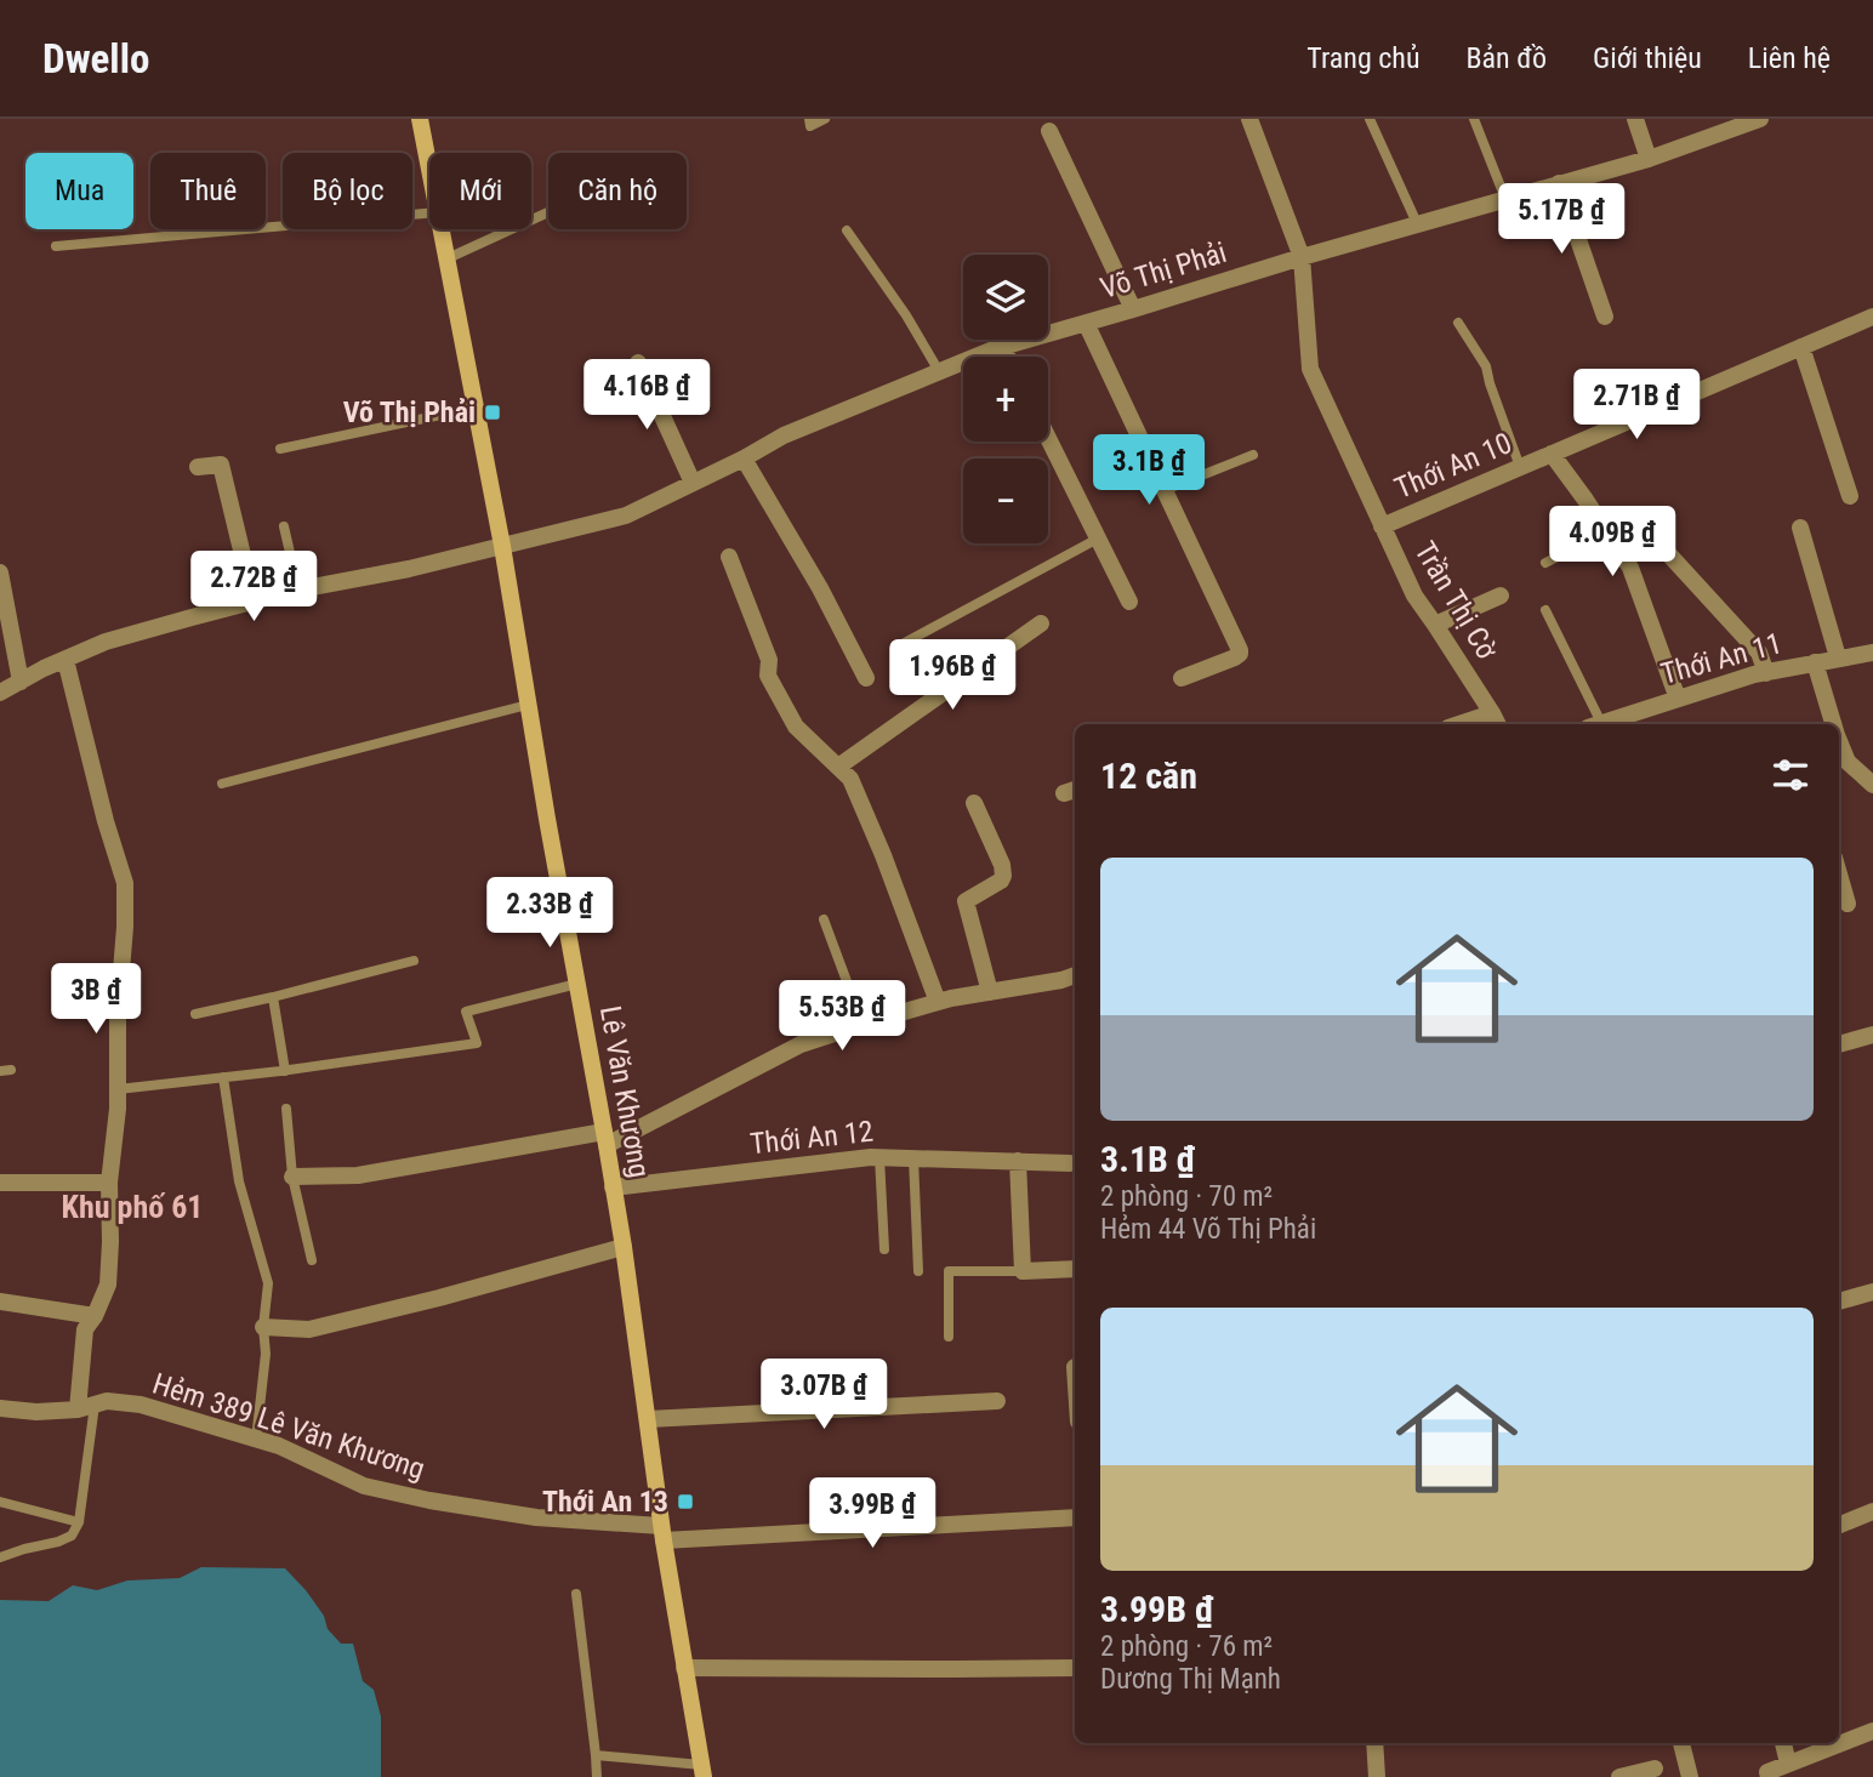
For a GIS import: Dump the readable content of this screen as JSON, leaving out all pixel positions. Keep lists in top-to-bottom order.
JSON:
{
  "streets": {
    "main road": ["Lê Văn Khương"],
    "street": [
      "Võ Thị Phải",
      "Thới An 10",
      "Trần Thị Cờ",
      "Thới An 11",
      "Thới An 12",
      "Hẻm 389 Lê Văn Khương"
    ]
  },
  "crossings": [
    ["Võ Thị Phải", "Trần Thị Cờ"],
    ["Võ Thị Phải", "Lê Văn Khương"],
    ["Thới An 10", "Trần Thị Cờ"],
    ["Lê Văn Khương", "Thới An 12"],
    ["Lê Văn Khương", "Hẻm 389 Lê Văn Khương"]
  ],
  "districts": ["Khu phố 61"],
  "places": {
    "transit": ["Võ Thị Phải", "Thới An 13"]
  },
  "page": {
    "header": "Dwello",
    "nav": [
      "Trang chủ",
      "Bản đồ",
      "Giới thiệu",
      "Liên hệ"
    ],
    "chip": [
      "Mua",
      "Thuê",
      "Bộ lọc",
      "Mới",
      "Căn hộ"
    ],
    "price": [
      "5.17B ₫",
      "4.16B ₫",
      "2.71B ₫",
      "3.1B ₫",
      "4.09B ₫",
      "2.72B ₫",
      "1.96B ₫",
      "2.33B ₫",
      "3B ₫",
      "5.53B ₫",
      "3.07B ₫",
      "3.99B ₫"
    ],
    "map_buttons": ["+", "−"],
    "heading": "12 căn",
    "list": [
      {
        "name": "3.1B ₫",
        "note": "2 phòng · 70 m² · Hẻm 44 Võ Thị Phải"
      },
      {
        "name": "3.99B ₫",
        "note": "2 phòng · 76 m² · Dương Thị Mạnh"
      }
    ]
  }
}
